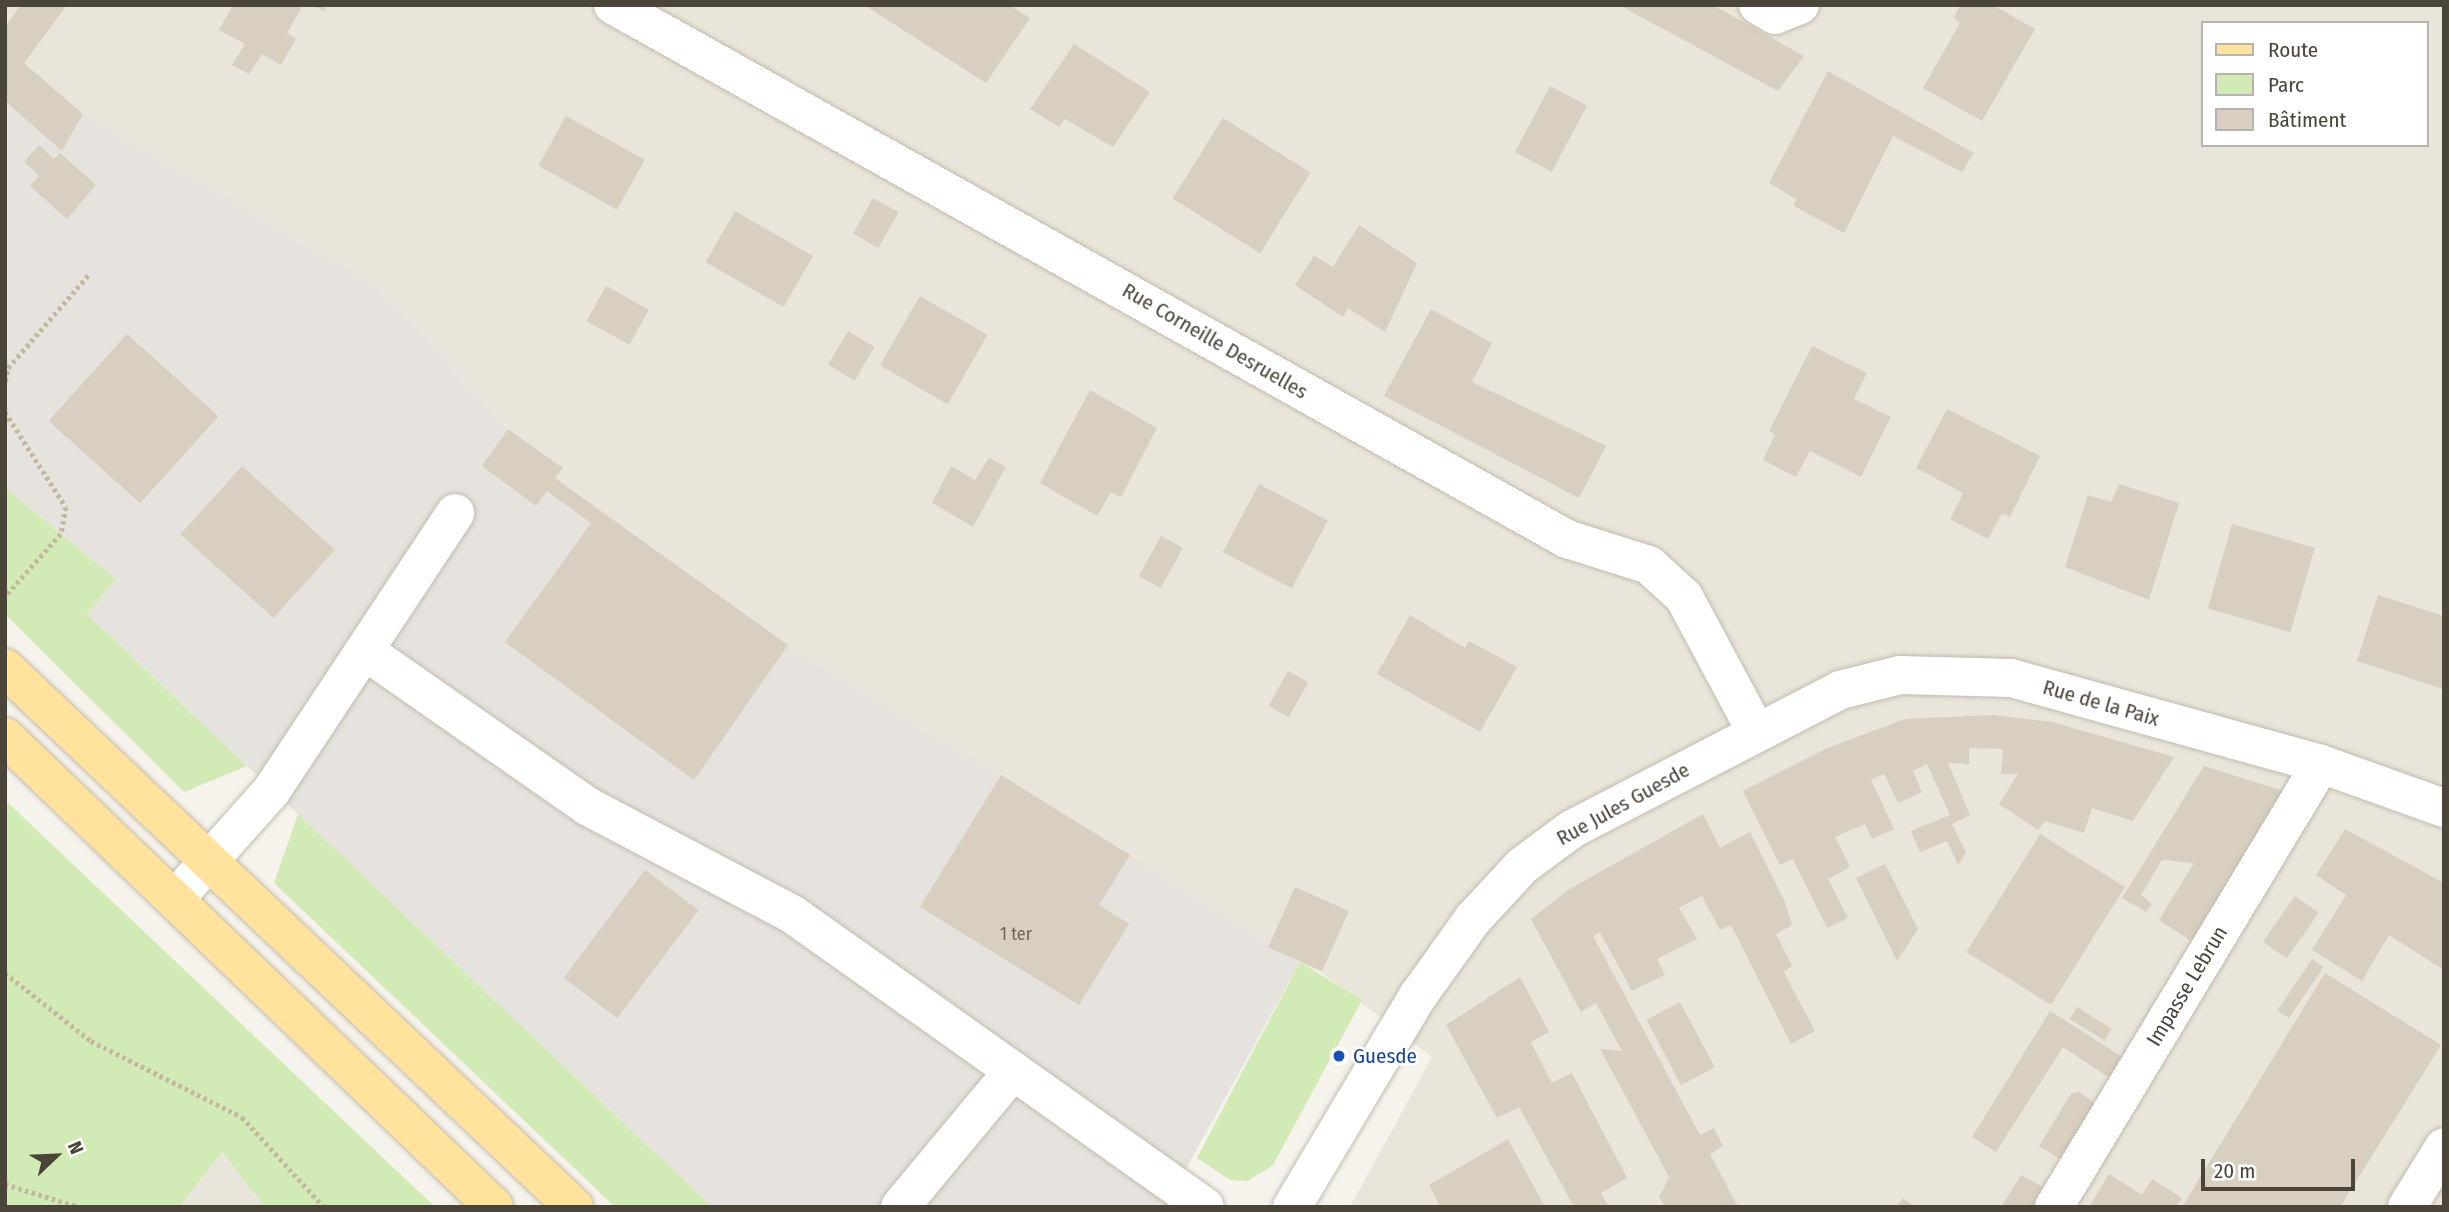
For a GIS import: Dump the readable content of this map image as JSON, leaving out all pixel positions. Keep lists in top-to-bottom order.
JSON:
{
  "streets": {
    "street": [
      "Rue Corneille Desruelles",
      "Rue de la Paix",
      "Rue Jules Guesde",
      "Impasse Lebrun"
    ]
  },
  "crossings": [
    ["Rue Corneille Desruelles", "Rue de la Paix"],
    ["Rue Corneille Desruelles", "Rue Jules Guesde"],
    ["Rue de la Paix", "Rue Jules Guesde"],
    ["Rue de la Paix", "Impasse Lebrun"]
  ],
  "places": ["Guesde"],
  "house_numbers": ["1 ter"],
  "legend": ["Route", "Parc", "Bâtiment"],
  "scale_bar": "20 m",
  "north": "top right"
}
